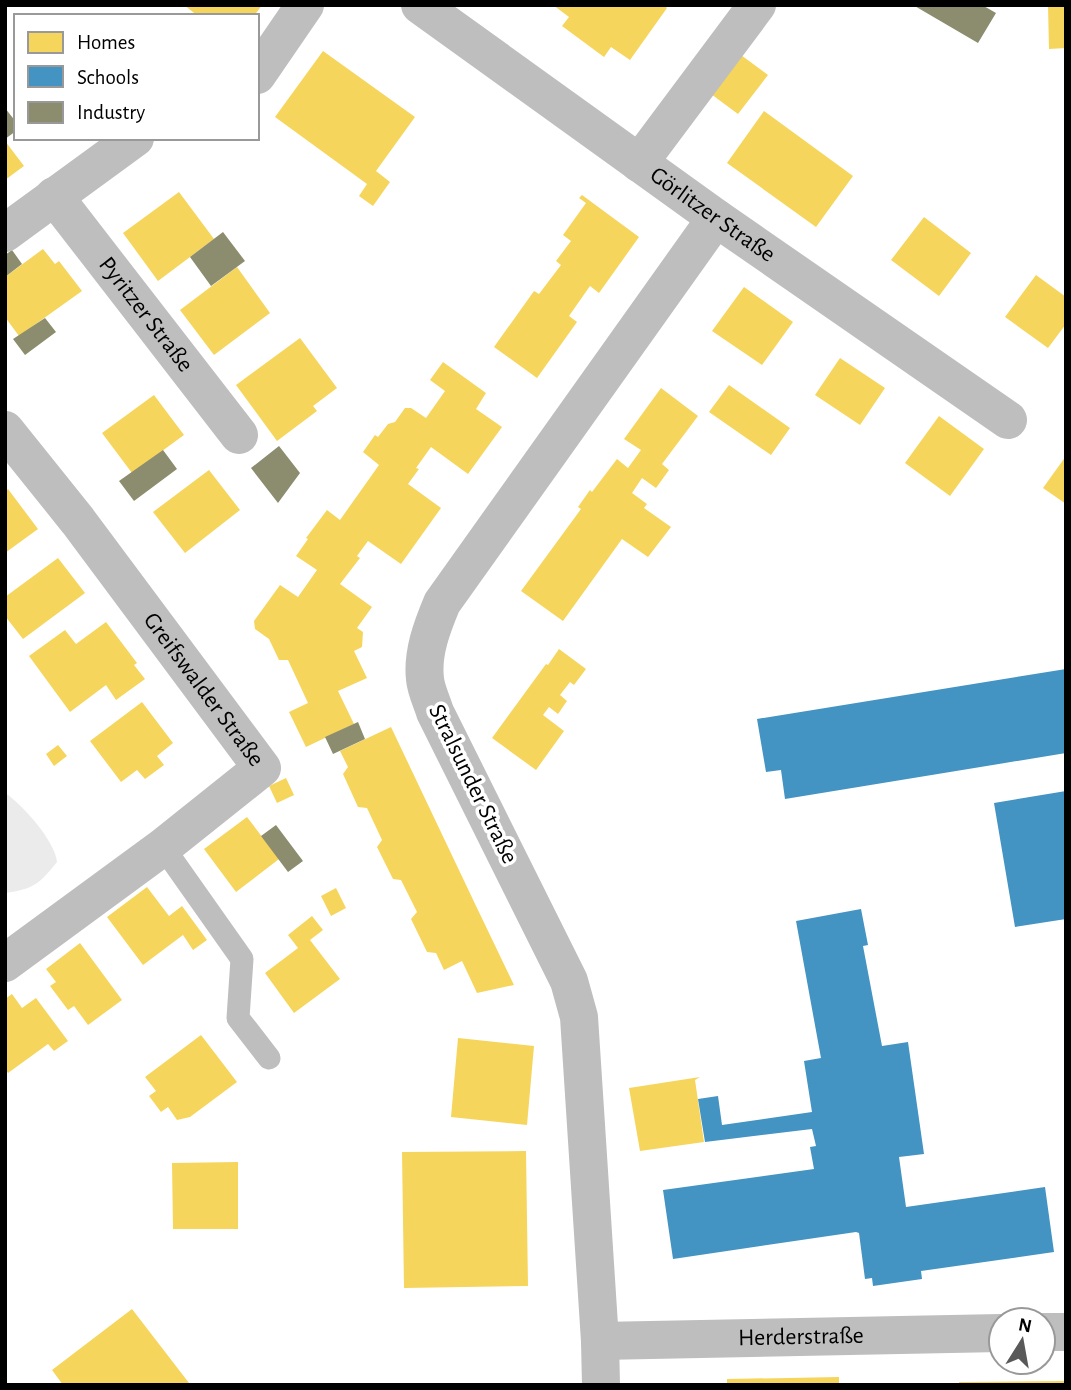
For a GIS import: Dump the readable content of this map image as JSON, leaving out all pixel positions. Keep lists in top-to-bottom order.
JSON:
{
  "streets": {
    "street": [
      "Görlitzer Straße",
      "Pyritzer Straße",
      "Greifswalder Straße",
      "Stralsunder Straße",
      "Herderstraße"
    ]
  },
  "crossings": [
    ["Görlitzer Straße", "Stralsunder Straße"],
    ["Stralsunder Straße", "Herderstraße"]
  ],
  "legend": ["Homes", "Schools", "Industry"],
  "north": "top"
}
